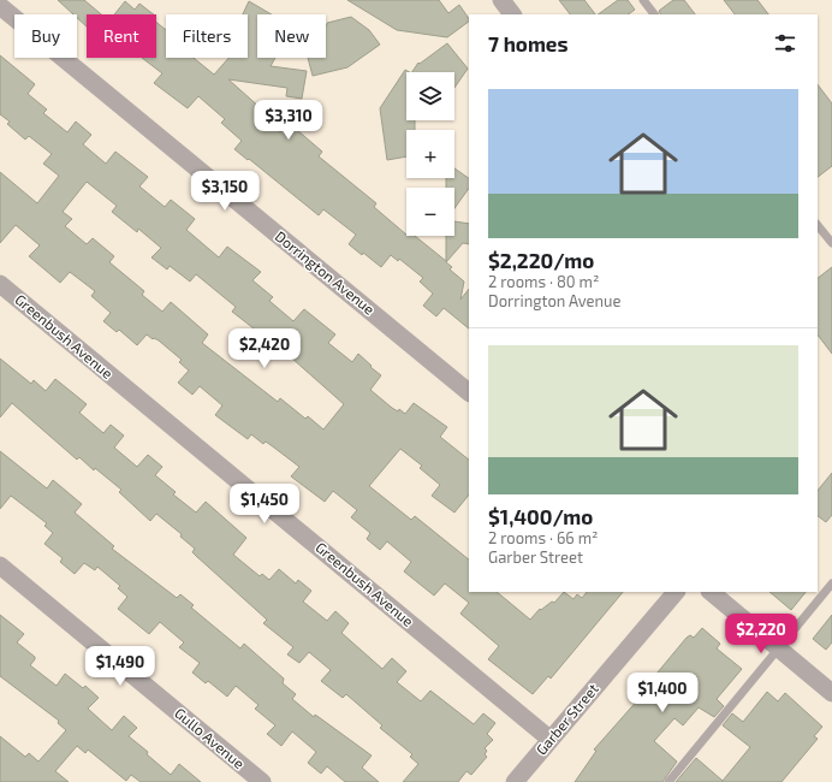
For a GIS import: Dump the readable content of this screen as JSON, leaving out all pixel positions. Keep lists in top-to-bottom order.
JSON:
{
  "streets": {
    "street": [
      "Dorrington Avenue",
      "Greenbush Avenue",
      "Garber Street",
      "Gullo Avenue"
    ]
  },
  "crossings": [
    ["Greenbush Avenue", "Garber Street"]
  ],
  "page": {
    "chip": [
      "Buy",
      "Rent",
      "Filters",
      "New"
    ],
    "heading": "7 homes",
    "map_buttons": ["+", "−"],
    "list": [
      {
        "name": "$2,220/mo",
        "note": "2 rooms · 80 m² · Dorrington Avenue"
      },
      {
        "name": "$1,400/mo",
        "note": "2 rooms · 66 m² · Garber Street"
      }
    ],
    "price": [
      "$3,310",
      "$3,150",
      "$2,420",
      "$1,450",
      "$2,220",
      "$1,490",
      "$1,400"
    ]
  }
}
